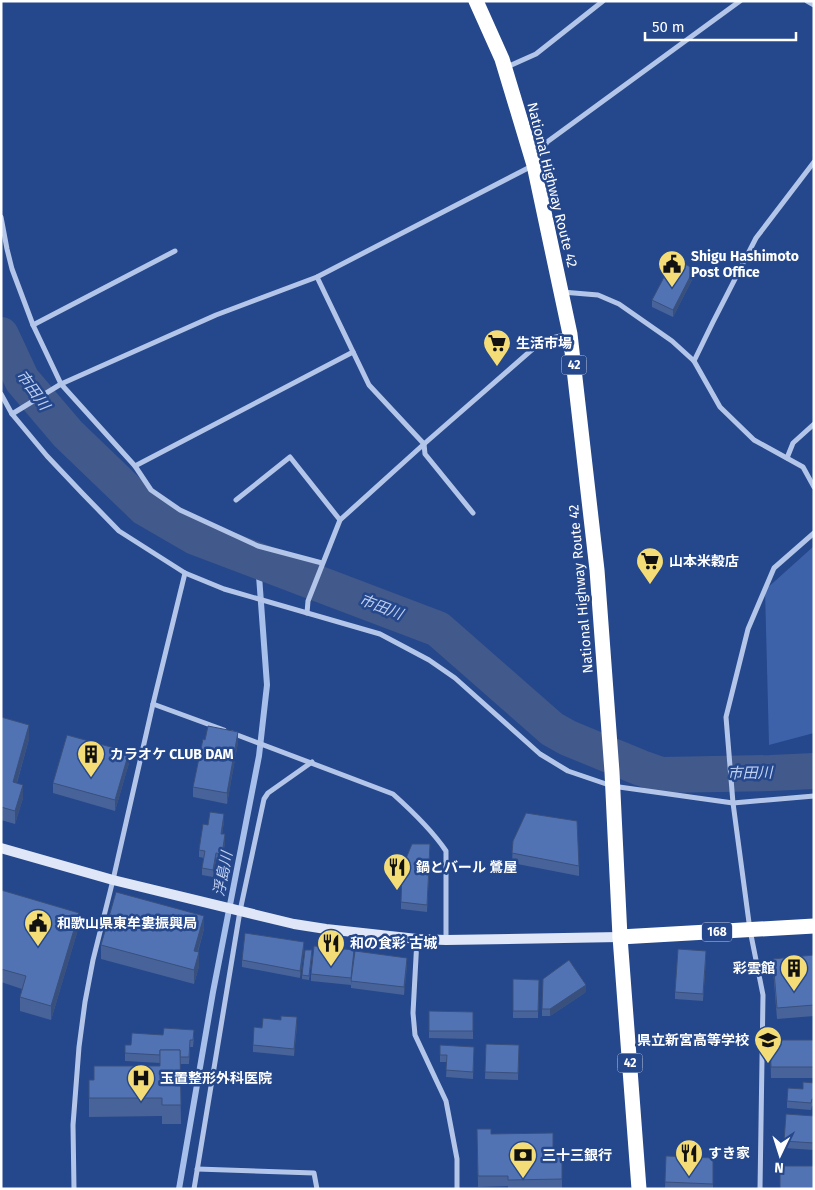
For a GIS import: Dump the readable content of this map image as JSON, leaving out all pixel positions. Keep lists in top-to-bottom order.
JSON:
{
  "streets": {
    "highway": ["National Highway Route 42", "42", "168"]
  },
  "crossings": [
    ["National Highway Route 42", "168"]
  ],
  "water": ["市田川", "浮島川"],
  "places": {
    "public building": ["Shigu Hashimoto Post Office", "和歌山県東牟婁振興局"],
    "supermarket": ["生活市場", "山本米穀店"],
    "building": ["カラオケ CLUB DAM", "彩雲館"],
    "restaurant": ["鍋とバール 鶯屋", "和の食彩 古城", "すき家"],
    "school or university": ["県立新宮高等学校"],
    "hospital": ["玉置整形外科医院"],
    "bank": ["三十三銀行"]
  },
  "scale_bar": "50 m",
  "north": "bottom"
}
